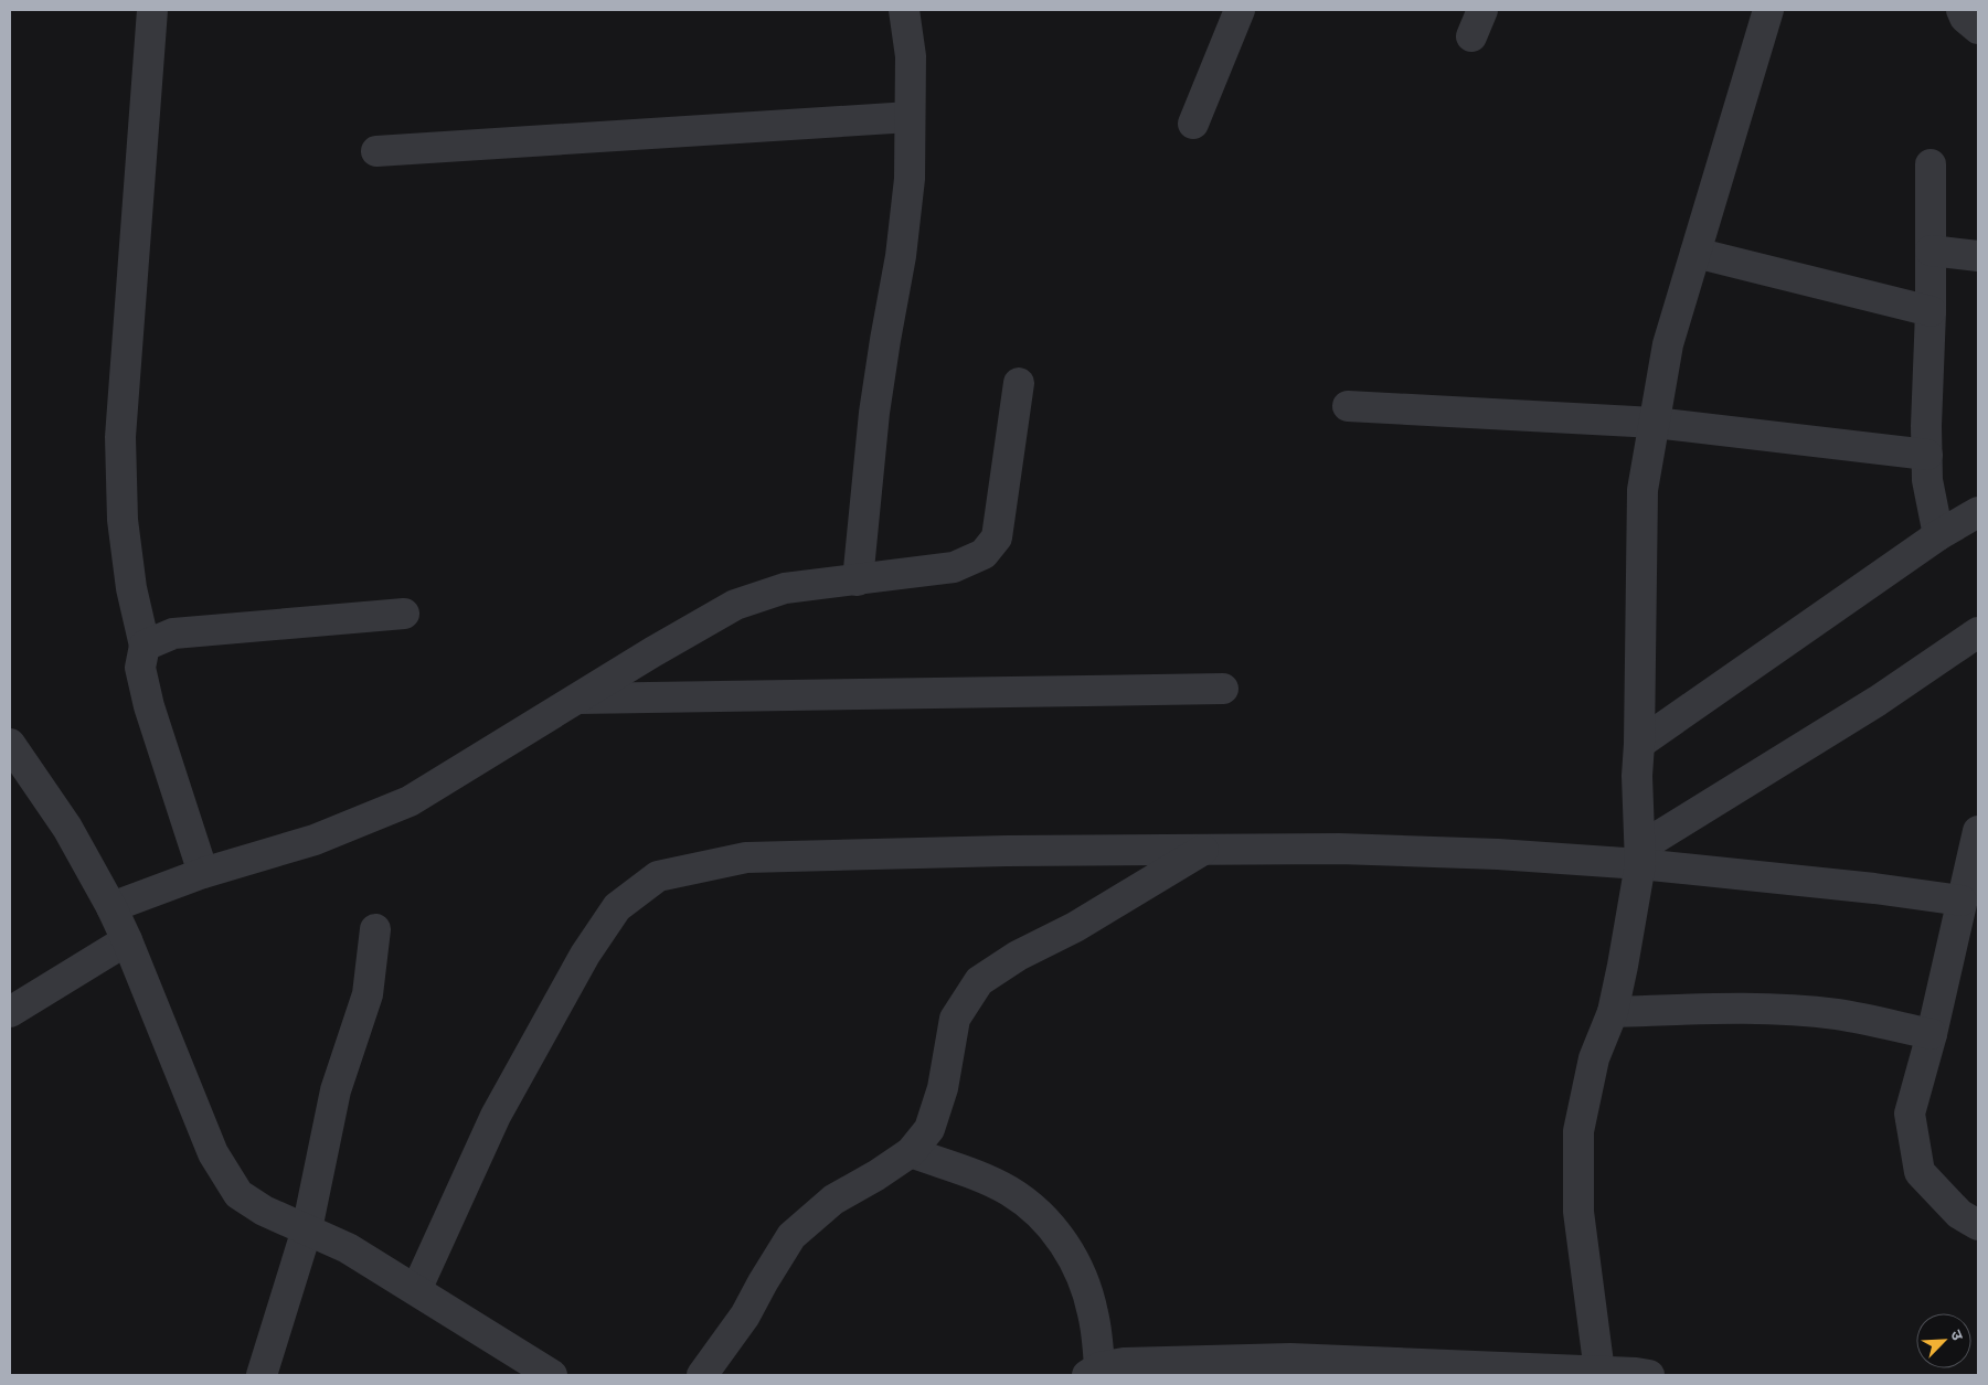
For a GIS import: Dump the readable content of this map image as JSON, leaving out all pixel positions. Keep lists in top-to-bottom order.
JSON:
{
  "north": "top right"
}
